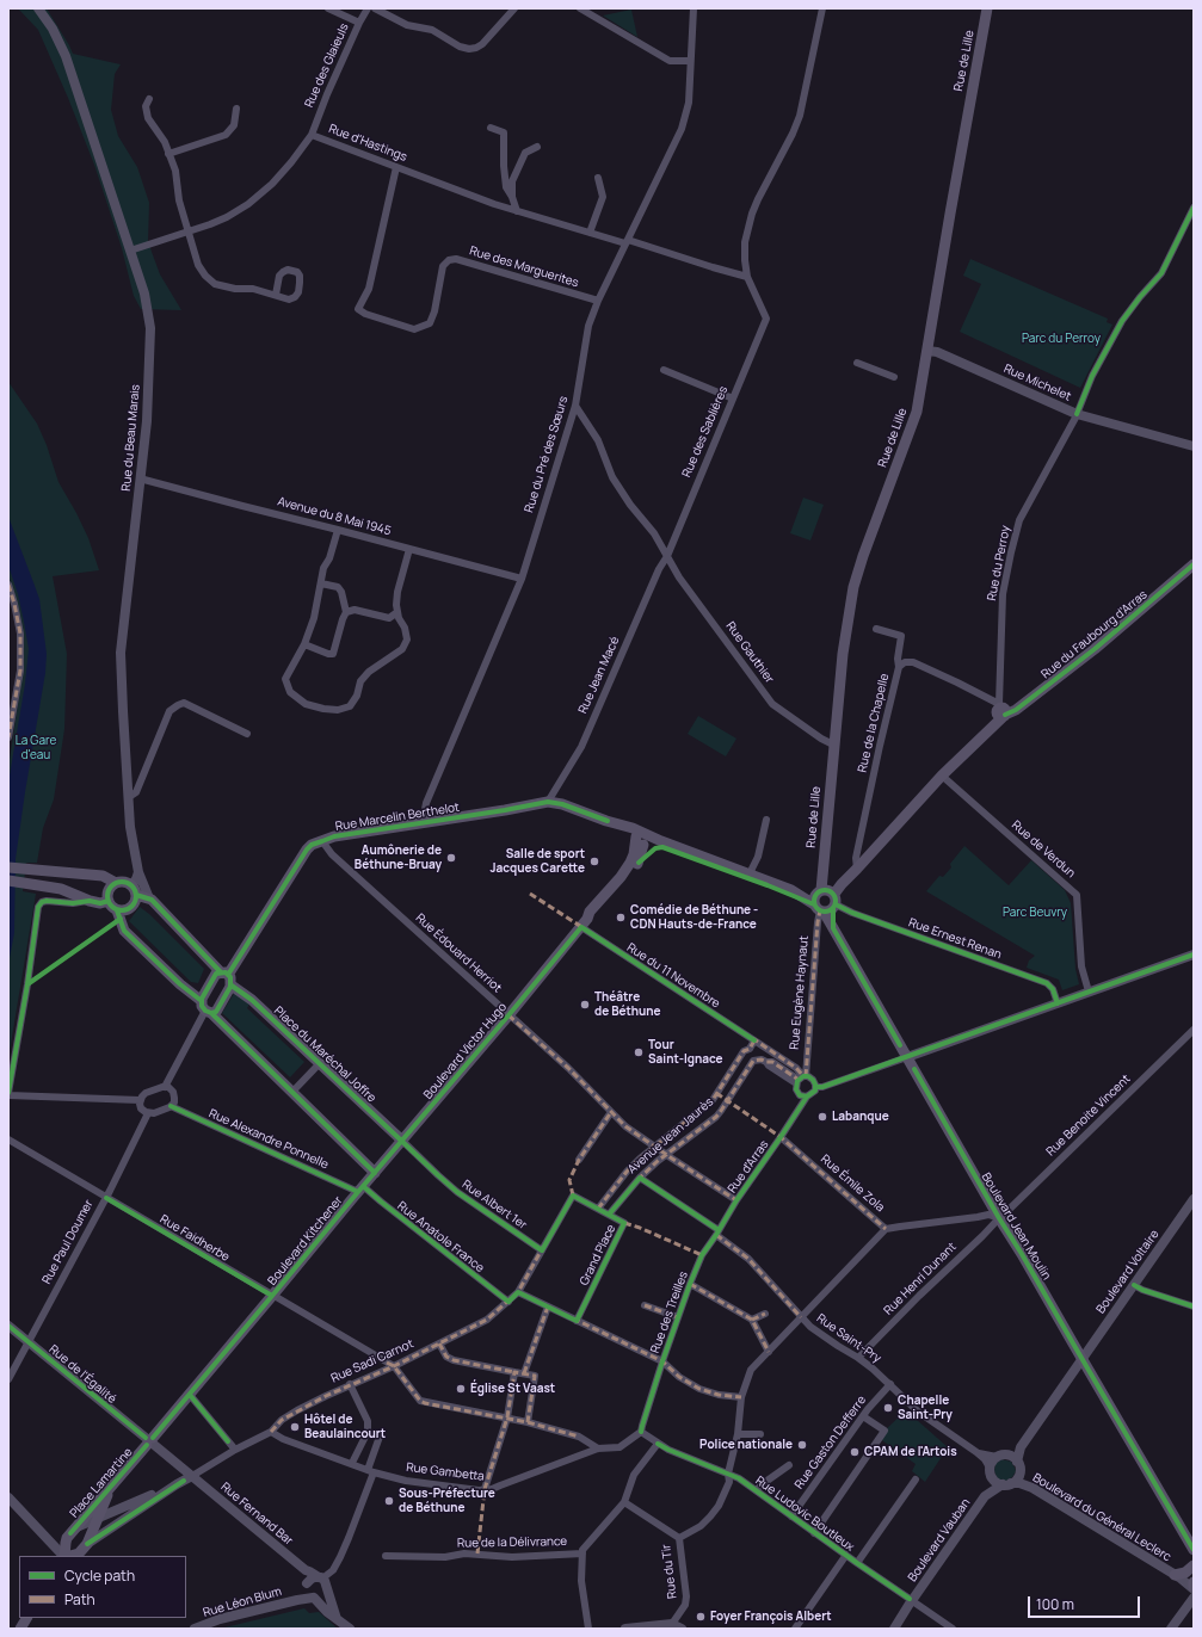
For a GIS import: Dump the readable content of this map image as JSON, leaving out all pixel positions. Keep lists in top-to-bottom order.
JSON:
{
  "streets": {
    "main road": [
      "Rue de Lille",
      "Rue du Faubourg d'Arras",
      "Rue Marcelin Berthelot",
      "Boulevard Victor Hugo",
      "Place du Maréchal Joffre",
      "Boulevard Jean Moulin",
      "Boulevard Kitchener",
      "Place Lamartine"
    ],
    "street": [
      "Rue des Glaieuls",
      "Rue d'Hastings",
      "Rue des Marguerites",
      "Rue Michelet",
      "Rue des Sablières",
      "Rue du Beau Marais",
      "Rue du Pré des Sœurs",
      "Avenue du 8 Mai 1945",
      "Rue du Perroy",
      "Rue Gauthier",
      "Rue Jean Macé",
      "Rue de la Chapelle",
      "Rue de Verdun",
      "Rue Ernest Renan",
      "Rue Édouard Herriot",
      "Rue du 11 Novembre",
      "Rue Eugène Haynaut",
      "Rue Benoite Vincent",
      "Avenue Jean Jaurès",
      "Rue Alexandre Ponnelle",
      "Rue d'Arras",
      "Rue Émile Zola",
      "Rue Albert 1er",
      "Rue Anatole France",
      "Rue Faidherbe",
      "Rue Paul Doumer",
      "Grand Place",
      "Boulevard Voltaire",
      "Rue Henri Dunant",
      "Rue des Treilles",
      "Rue Saint-Pry",
      "Rue Sadi Carnot",
      "Rue de l'Égalité",
      "Rue Gaston Defferre",
      "Rue Gambetta",
      "Rue Fernand Bar",
      "Rue Ludovic Boutleux",
      "Boulevard du Général Leclerc",
      "Boulevard Vauban",
      "Rue de la Délivrance",
      "Rue du Tir",
      "Rue Léon Blum"
    ]
  },
  "crossings": [
    ["Rue de Lille", "Rue Michelet"],
    ["Rue de Lille", "Rue Gauthier"],
    ["Rue de Lille", "Rue Marcelin Berthelot"],
    ["Rue de Lille", "Rue Ernest Renan"],
    ["Rue de Lille", "Rue Eugène Haynaut"],
    ["Rue de Lille", "Boulevard Jean Moulin"],
    ["Rue des Glaieuls", "Rue d'Hastings"],
    ["Rue d'Hastings", "Rue des Marguerites"],
    ["Rue d'Hastings", "Rue des Sablières"],
    ["Rue d'Hastings", "Rue du Beau Marais"],
    ["Rue d'Hastings", "Rue du Pré des Sœurs"],
    ["Rue des Marguerites", "Rue du Pré des Sœurs"],
    ["Rue Michelet", "Rue du Perroy"],
    ["Rue des Sablières", "Rue Gauthier"],
    ["Rue des Sablières", "Rue Jean Macé"],
    ["Rue du Beau Marais", "Avenue du 8 Mai 1945"],
    ["Rue du Beau Marais", "Place du Maréchal Joffre"],
    ["Rue du Pré des Sœurs", "Avenue du 8 Mai 1945"],
    ["Rue du Pré des Sœurs", "Rue Gauthier"],
    ["Rue du Pré des Sœurs", "Rue Marcelin Berthelot"],
    ["Rue du Perroy", "Rue du Faubourg d'Arras"],
    ["Rue du Perroy", "Rue de la Chapelle"],
    ["Rue du Faubourg d'Arras", "Rue de la Chapelle"],
    ["Rue Gauthier", "Rue Jean Macé"],
    ["Rue Jean Macé", "Rue Marcelin Berthelot"],
    ["Rue Marcelin Berthelot", "Rue Ernest Renan"],
    ["Rue Marcelin Berthelot", "Rue Édouard Herriot"],
    ["Rue Marcelin Berthelot", "Rue Eugène Haynaut"],
    ["Rue Marcelin Berthelot", "Boulevard Victor Hugo"],
    ["Rue Marcelin Berthelot", "Place du Maréchal Joffre"],
    ["Rue Marcelin Berthelot", "Boulevard Jean Moulin"],
    ["Rue Ernest Renan", "Rue Eugène Haynaut"],
    ["Rue Ernest Renan", "Boulevard Jean Moulin"],
    ["Rue Édouard Herriot", "Boulevard Victor Hugo"],
    ["Rue Édouard Herriot", "Avenue Jean Jaurès"],
    ["Rue Édouard Herriot", "Rue d'Arras"],
    ["Rue du 11 Novembre", "Rue Eugène Haynaut"],
    ["Rue du 11 Novembre", "Boulevard Victor Hugo"],
    ["Rue du 11 Novembre", "Avenue Jean Jaurès"],
    ["Rue du 11 Novembre", "Rue d'Arras"],
    ["Rue Eugène Haynaut", "Avenue Jean Jaurès"],
    ["Rue Eugène Haynaut", "Rue d'Arras"],
    ["Rue Eugène Haynaut", "Boulevard Jean Moulin"],
    ["Boulevard Victor Hugo", "Place du Maréchal Joffre"],
    ["Boulevard Victor Hugo", "Rue Alexandre Ponnelle"],
    ["Boulevard Victor Hugo", "Rue Albert 1er"],
    ["Boulevard Victor Hugo", "Rue Anatole France"],
    ["Boulevard Victor Hugo", "Boulevard Kitchener"],
    ["Place du Maréchal Joffre", "Rue Albert 1er"],
    ["Rue Benoite Vincent", "Rue Émile Zola"],
    ["Rue Benoite Vincent", "Boulevard Jean Moulin"],
    ["Rue Benoite Vincent", "Rue Henri Dunant"],
    ["Avenue Jean Jaurès", "Rue d'Arras"],
    ["Avenue Jean Jaurès", "Grand Place"],
    ["Avenue Jean Jaurès", "Rue Saint-Pry"],
    ["Rue Alexandre Ponnelle", "Rue Anatole France"],
    ["Rue Alexandre Ponnelle", "Boulevard Kitchener"],
    ["Rue Alexandre Ponnelle", "Rue Paul Doumer"],
    ["Rue d'Arras", "Rue Émile Zola"],
    ["Rue d'Arras", "Rue des Treilles"],
    ["Rue d'Arras", "Rue Saint-Pry"],
    ["Rue Émile Zola", "Boulevard Jean Moulin"],
    ["Rue Émile Zola", "Rue Henri Dunant"],
    ["Rue Albert 1er", "Grand Place"],
    ["Boulevard Jean Moulin", "Boulevard Voltaire"],
    ["Boulevard Jean Moulin", "Rue Henri Dunant"],
    ["Rue Anatole France", "Boulevard Kitchener"],
    ["Rue Anatole France", "Rue Sadi Carnot"],
    ["Rue Faidherbe", "Boulevard Kitchener"],
    ["Rue Faidherbe", "Rue Paul Doumer"],
    ["Rue Faidherbe", "Rue Sadi Carnot"],
    ["Boulevard Kitchener", "Place Lamartine"],
    ["Rue Paul Doumer", "Rue de l'Égalité"],
    ["Grand Place", "Rue Sadi Carnot"],
    ["Rue Henri Dunant", "Rue Saint-Pry"],
    ["Rue des Treilles", "Rue Gambetta"],
    ["Rue des Treilles", "Rue Ludovic Boutleux"],
    ["Rue Saint-Pry", "Rue Gaston Defferre"],
    ["Rue Saint-Pry", "Boulevard du Général Leclerc"],
    ["Rue Saint-Pry", "Boulevard Vauban"],
    ["Rue Sadi Carnot", "Rue Gambetta"],
    ["Rue de l'Égalité", "Place Lamartine"],
    ["Rue Gaston Defferre", "Rue Ludovic Boutleux"],
    ["Rue Gambetta", "Rue Ludovic Boutleux"],
    ["Rue Fernand Bar", "Rue Léon Blum"],
    ["Rue Ludovic Boutleux", "Boulevard Vauban"],
    ["Boulevard du Général Leclerc", "Boulevard Vauban"]
  ],
  "parks": ["Parc du Perroy", "La Gare d'eau", "Parc Beuvry"],
  "places": [
    "Aumônerie de Béthune-Bruay",
    "Salle de sport Jacques Carette",
    "Comédie de Béthune - CDN Hauts-de-France",
    "Théâtre de Béthune",
    "Tour Saint-Ignace",
    "Labanque",
    "Église St Vaast",
    "Chapelle Saint-Pry",
    "Hôtel de Beaulaincourt",
    "Police nationale",
    "CPAM de l'Artois",
    "Sous-Préfecture de Béthune",
    "Foyer François Albert"
  ],
  "legend": ["Cycle path", "Path"],
  "scale_bar": "100 m"
}
